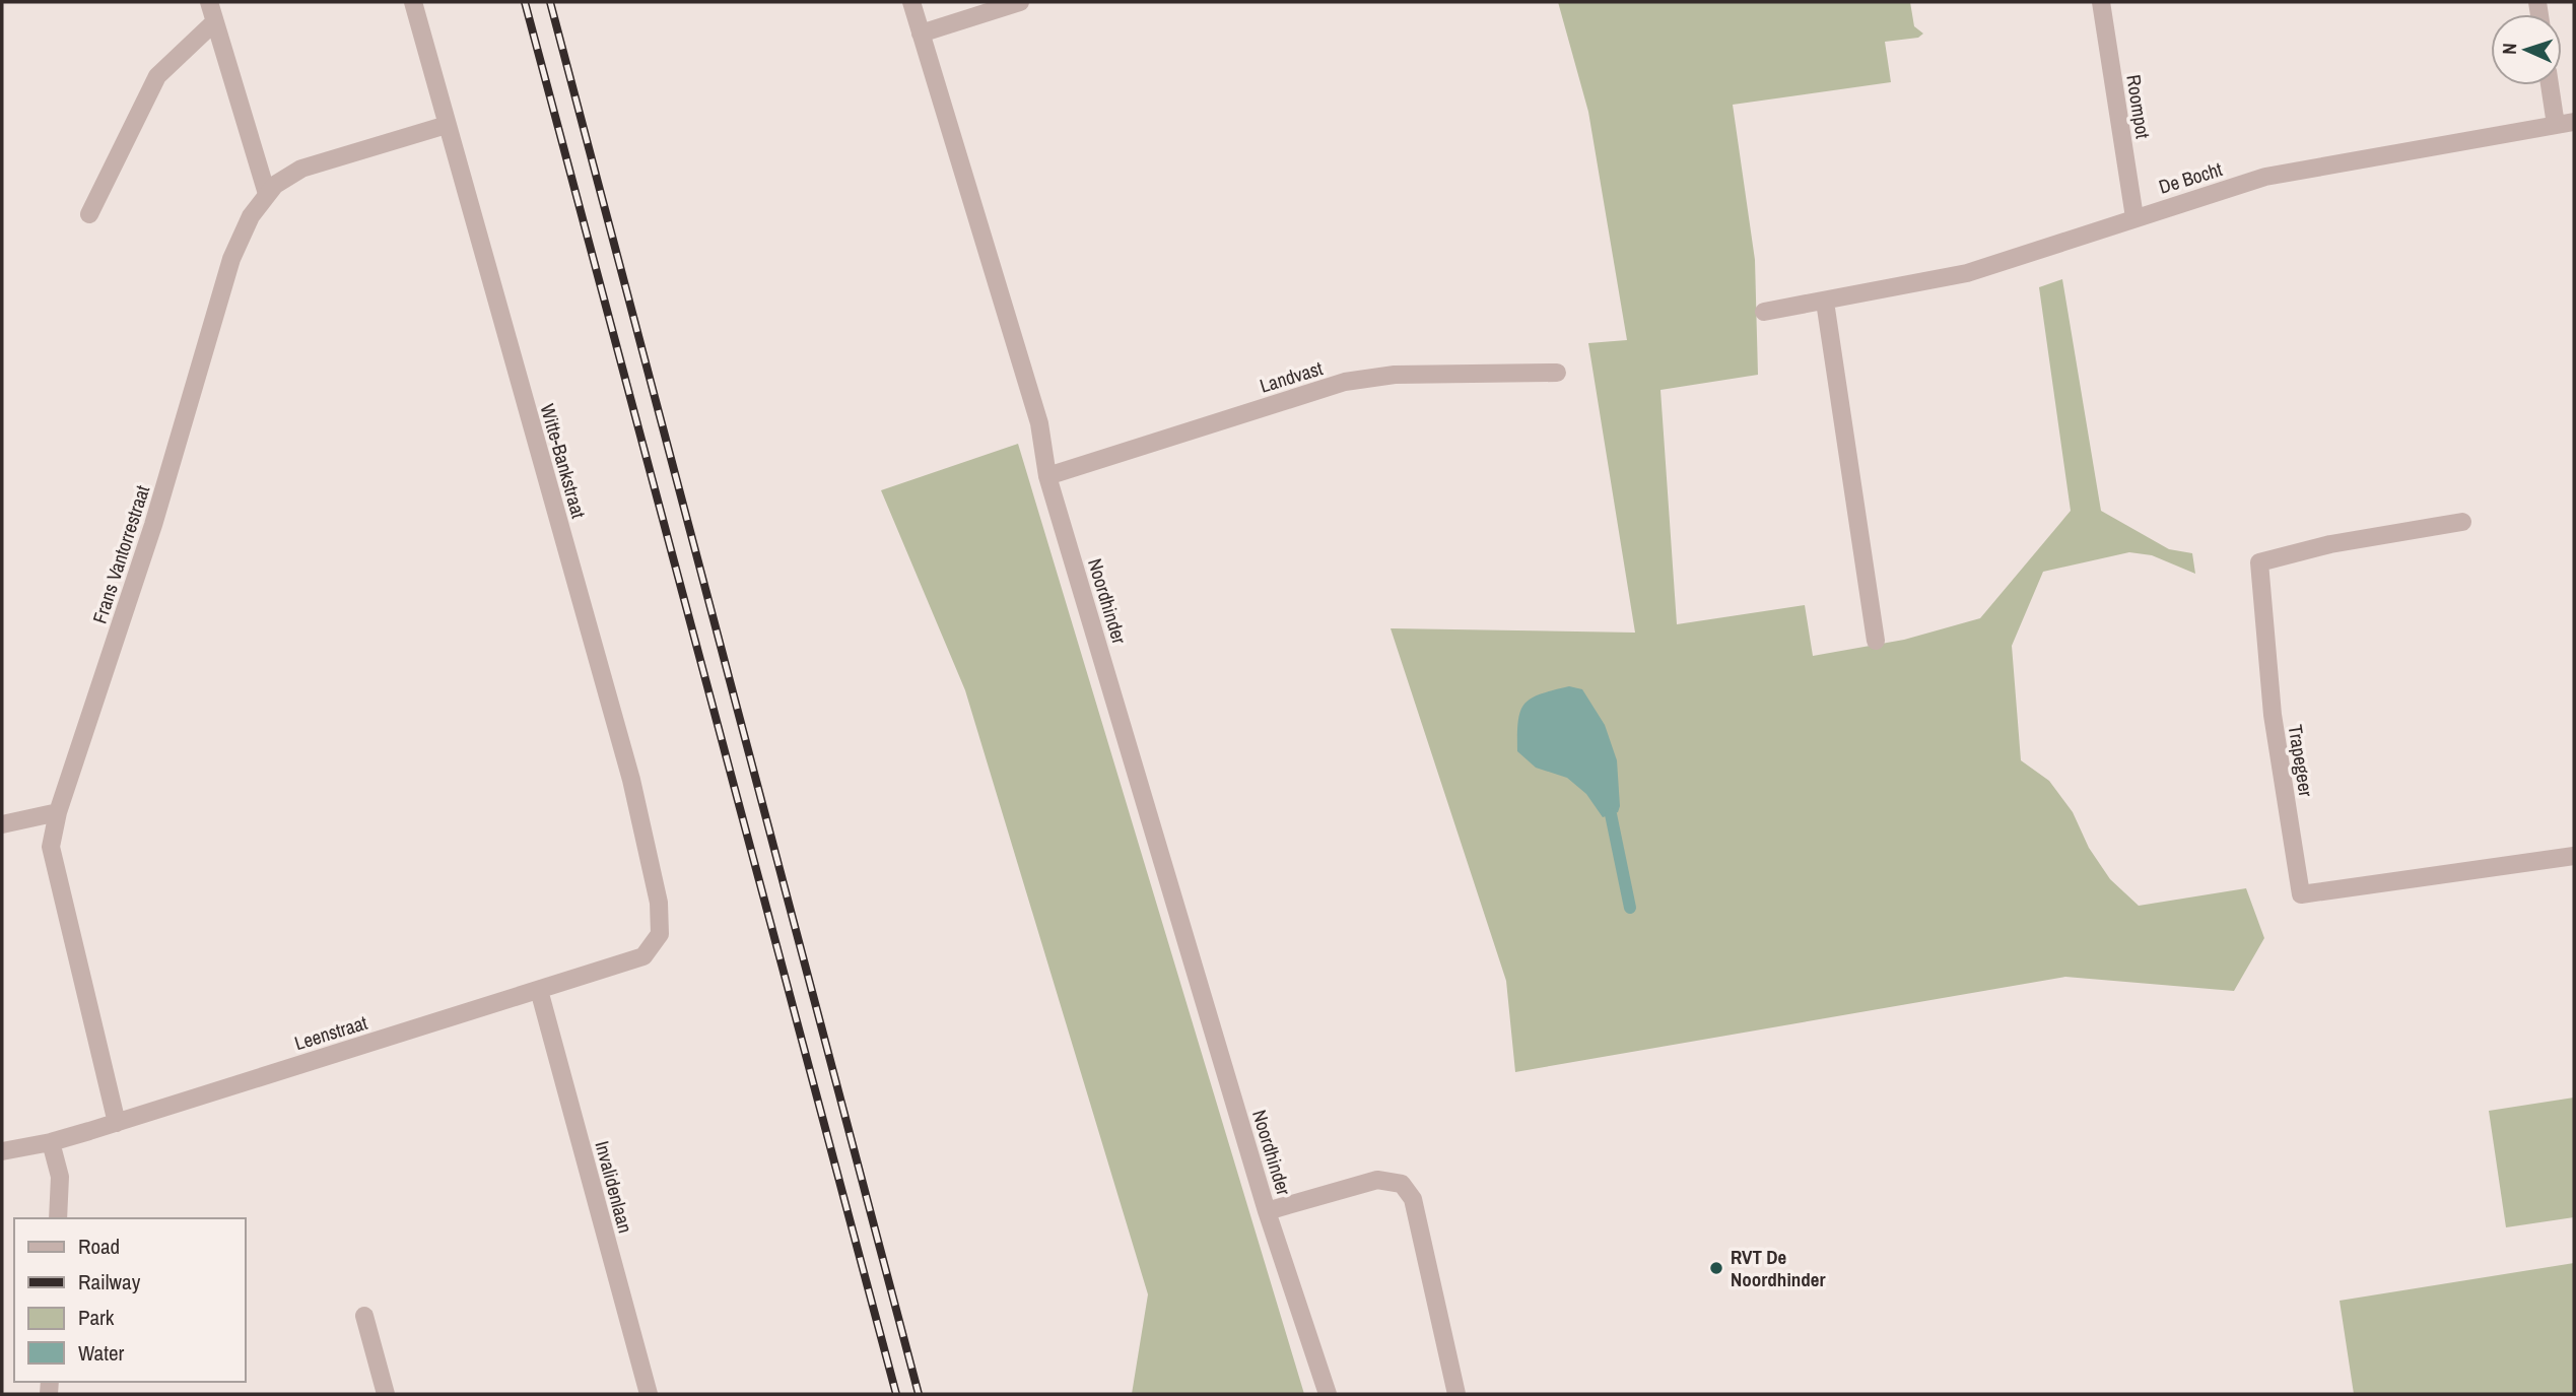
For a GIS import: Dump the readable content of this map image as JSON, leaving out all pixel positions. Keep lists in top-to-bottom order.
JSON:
{
  "streets": {
    "street": [
      "Roompot",
      "De Bocht",
      "Landvast",
      "Witte-Bankstraat",
      "Frans Vantorrestraat",
      "Noordhinder",
      "Trapegeer",
      "Leenstraat",
      "Invalidenlaan"
    ]
  },
  "crossings": [
    ["Roompot", "De Bocht"],
    ["Landvast", "Noordhinder"],
    ["Witte-Bankstraat", "Frans Vantorrestraat"],
    ["Witte-Bankstraat", "Leenstraat"],
    ["Frans Vantorrestraat", "Leenstraat"],
    ["Leenstraat", "Invalidenlaan"]
  ],
  "places": ["RVT De Noordhinder"],
  "legend": [
    "Road",
    "Railway",
    "Park",
    "Water"
  ],
  "north": "left"
}
